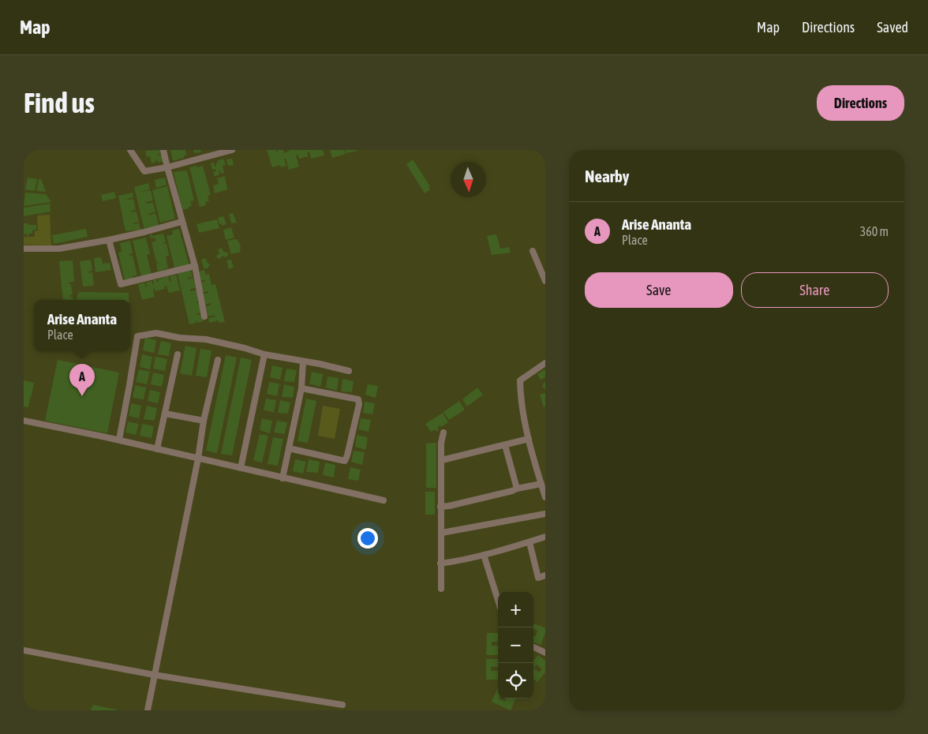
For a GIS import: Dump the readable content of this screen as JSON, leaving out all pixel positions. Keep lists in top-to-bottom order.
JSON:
{
  "north": "bottom",
  "page": {
    "header": "Map",
    "nav": ["Map", "Directions", "Saved"],
    "buttons": [
      "Directions",
      ["Save", "Share"]
    ],
    "title": "Find us",
    "heading": "Nearby",
    "list": [
      {
        "mark": "A",
        "name": "Arise Ananta",
        "note": "Place",
        "value": "360 m"
      }
    ],
    "popup": ["Arise Ananta", "Place"],
    "pins": "A",
    "map_buttons": ["+", "−"]
  }
}
